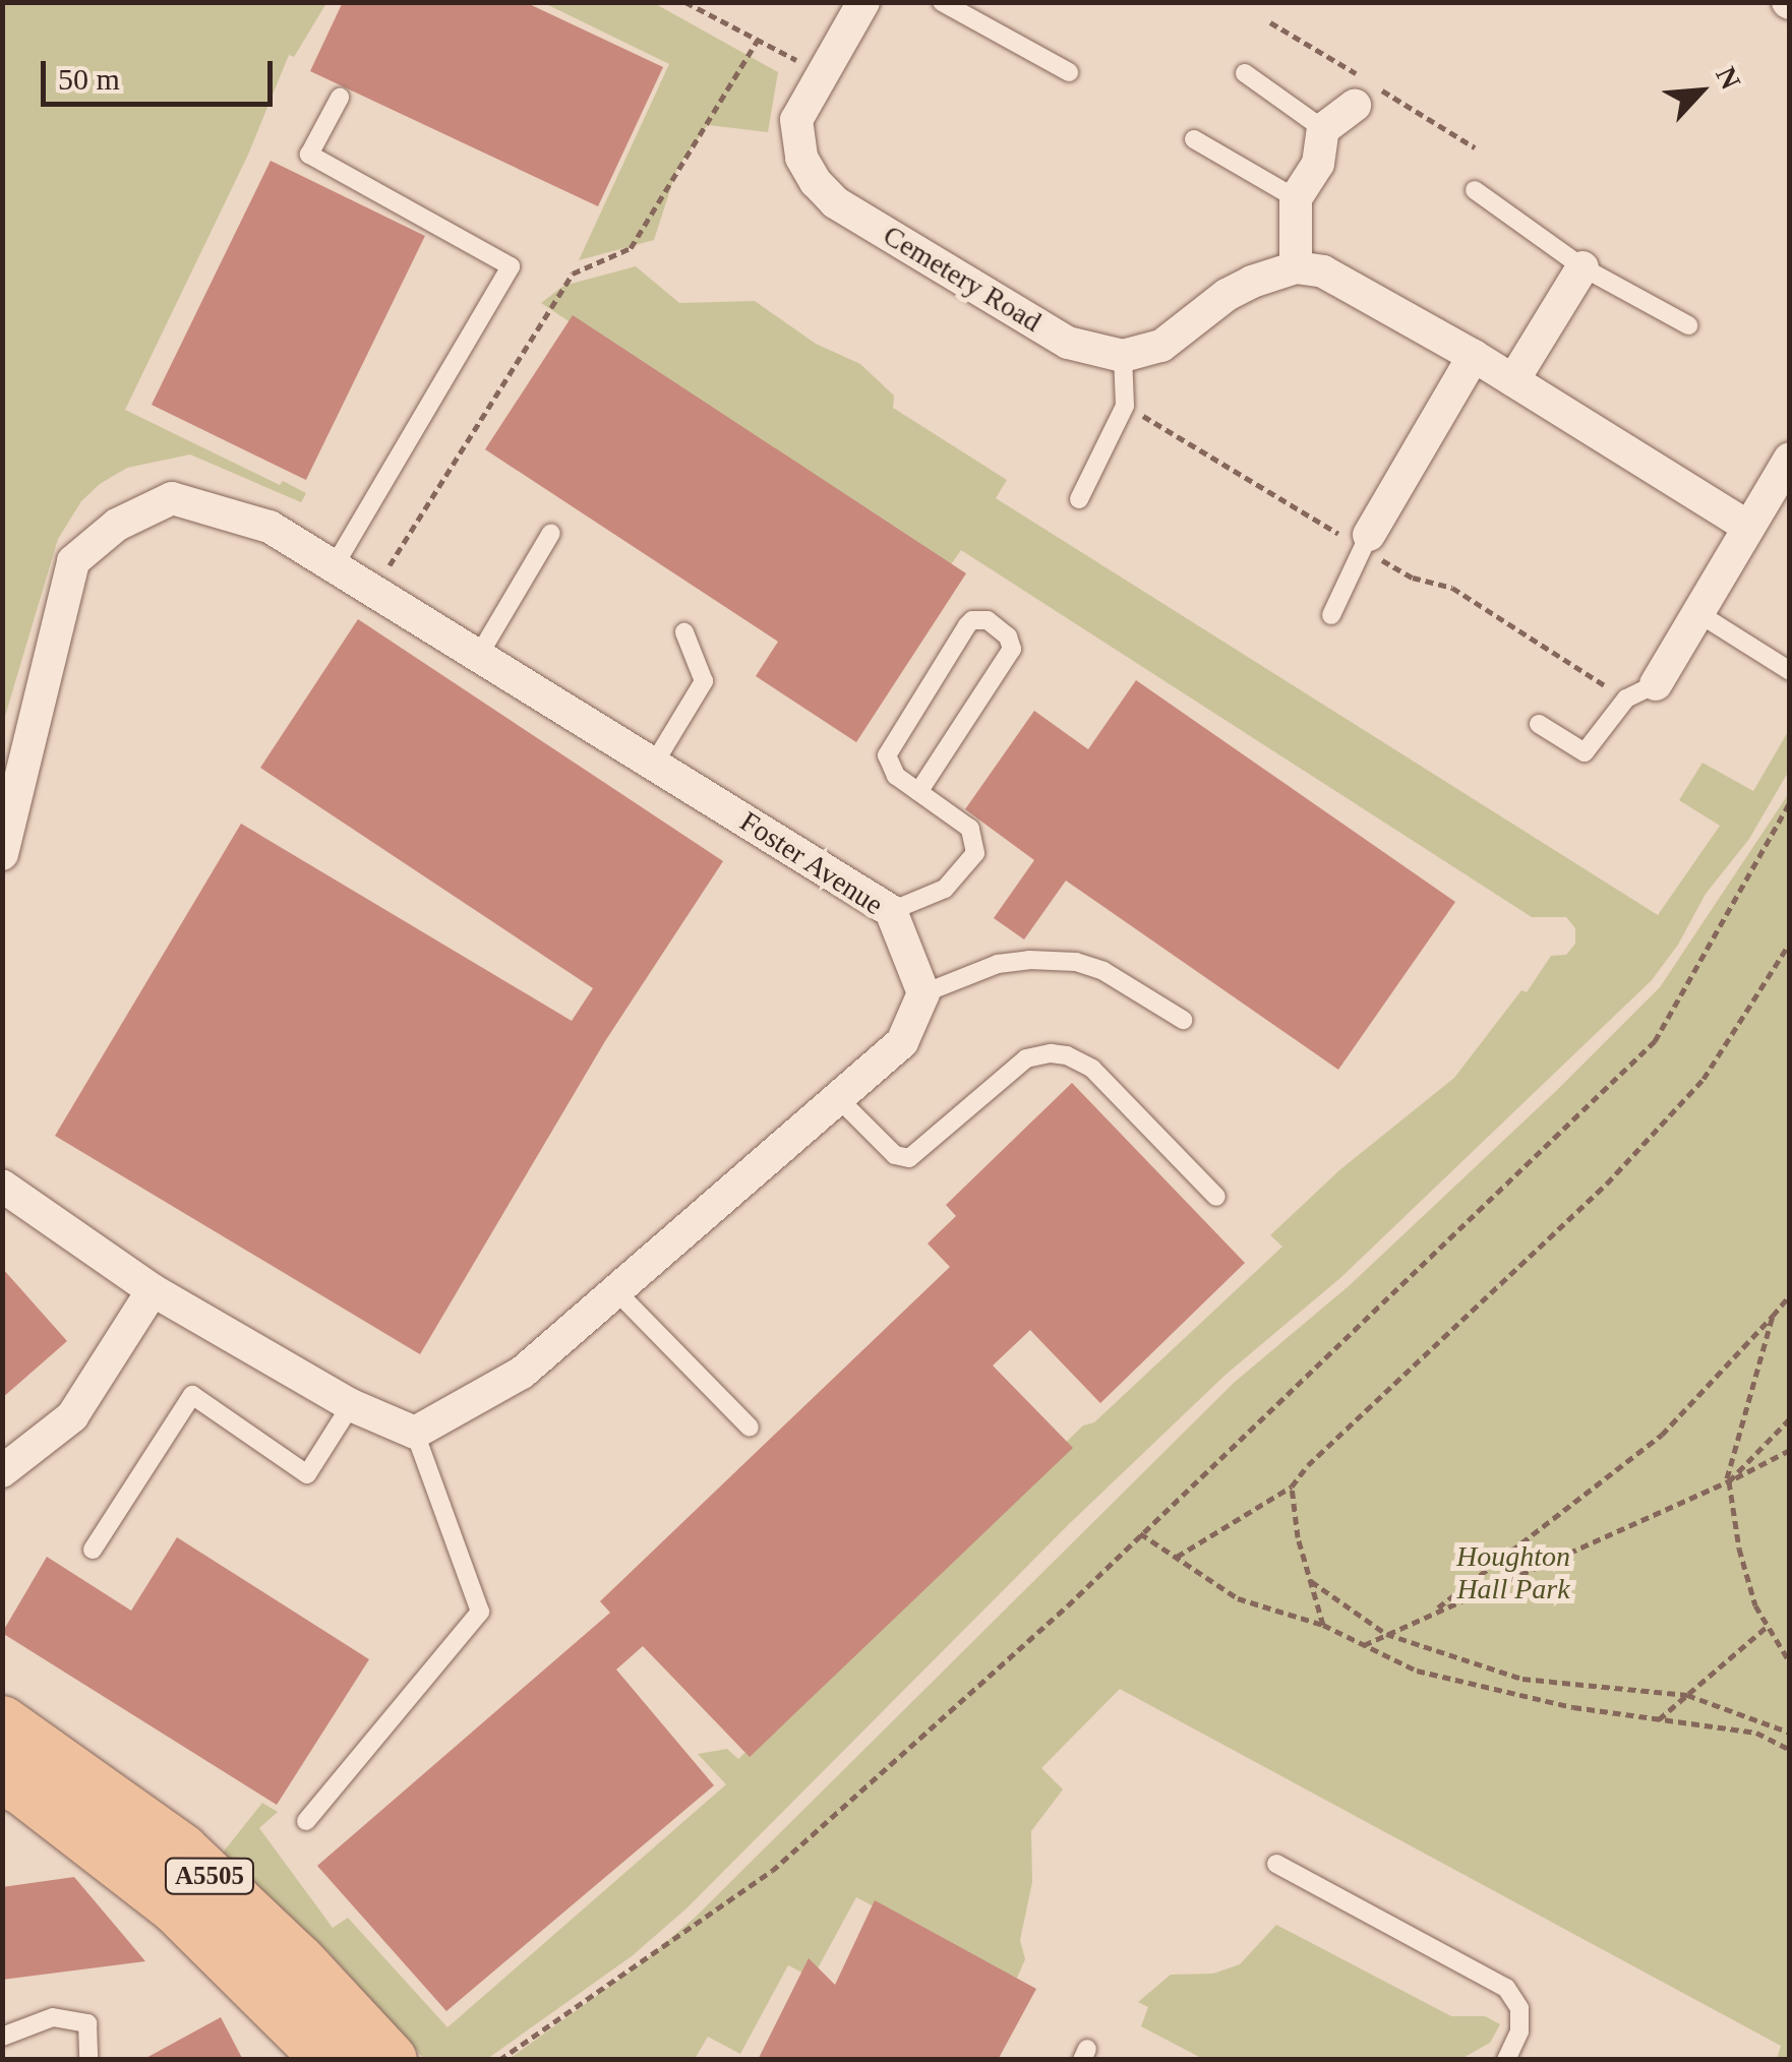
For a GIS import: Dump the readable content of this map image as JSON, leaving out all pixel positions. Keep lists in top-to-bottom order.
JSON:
{
  "streets": {
    "main road": ["A5505"],
    "street": ["Cemetery Road", "Foster Avenue"]
  },
  "parks": ["Houghton Hall Park"],
  "scale_bar": "50 m",
  "north": "top right"
}
